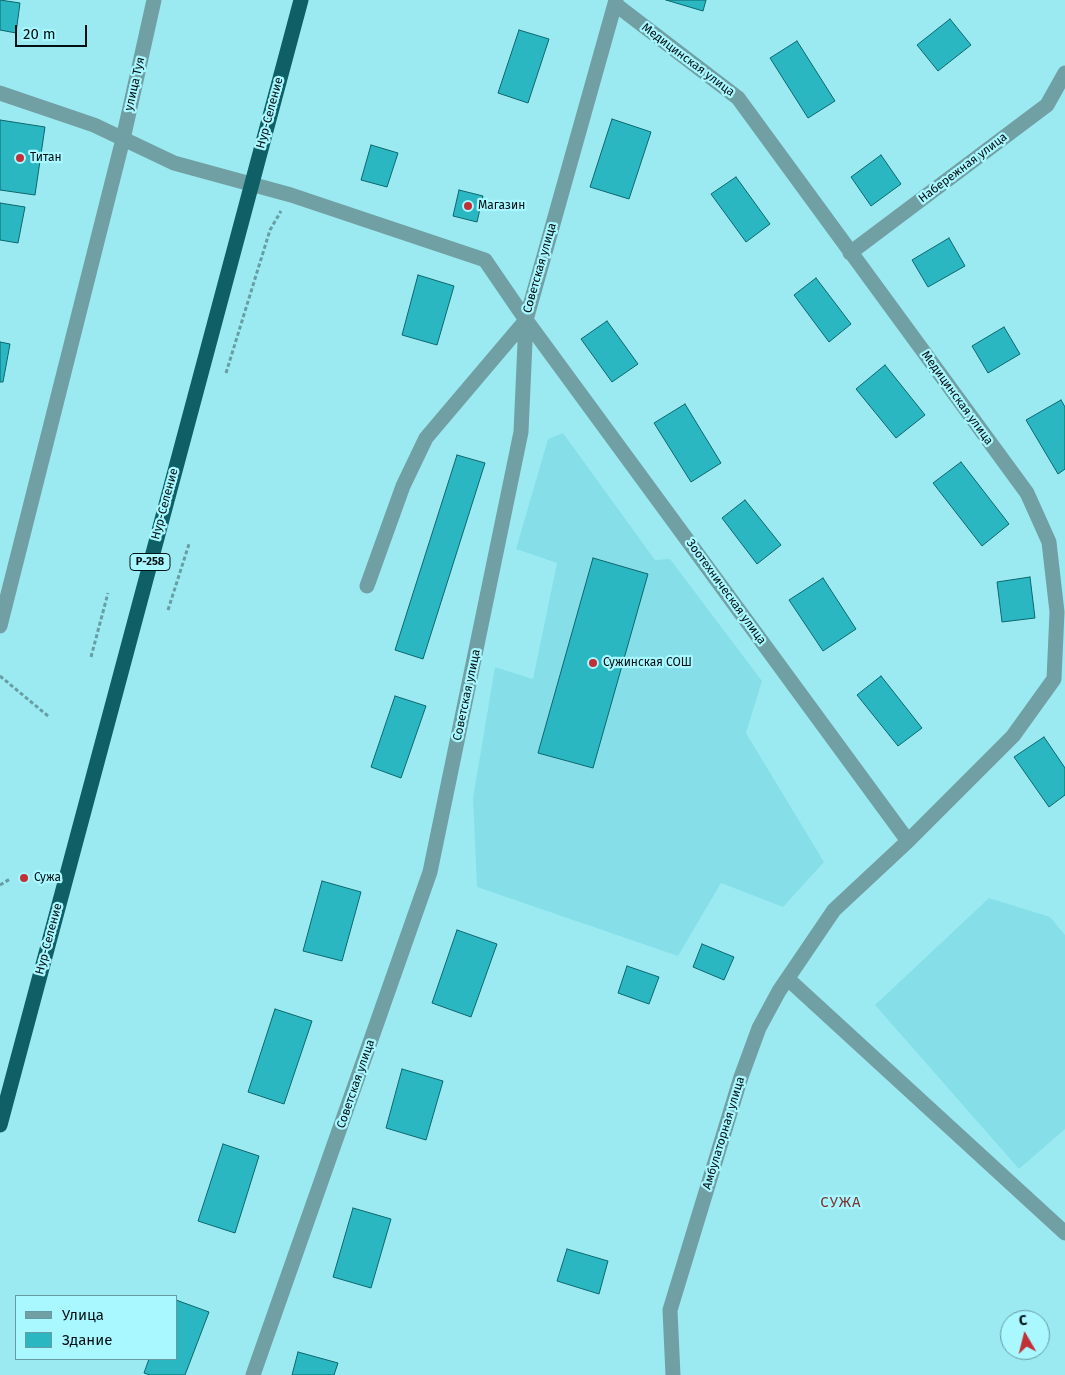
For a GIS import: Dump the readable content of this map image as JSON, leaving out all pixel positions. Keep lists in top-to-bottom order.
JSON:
{
  "streets": {
    "highway": ["Нур-Селение", "Р-258"],
    "street": [
      "Медицинская улица",
      "улица Туя",
      "Набережная улица",
      "Советская улица",
      "Зоотехническая улица",
      "Амбулаторная улица"
    ]
  },
  "crossings": [
    ["Медицинская улица", "Набережная улица"],
    ["Медицинская улица", "Советская улица"],
    ["Медицинская улица", "Зоотехническая улица"],
    ["Медицинская улица", "Амбулаторная улица"],
    ["Советская улица", "Зоотехническая улица"],
    ["Зоотехническая улица", "Амбулаторная улица"]
  ],
  "districts": ["СУЖА"],
  "places": [
    "Титан",
    "Магазин",
    "Сужинская СОШ",
    "Сужа"
  ],
  "legend": ["Улица", "Здание"],
  "scale_bar": "20 m",
  "north": "top"
}
